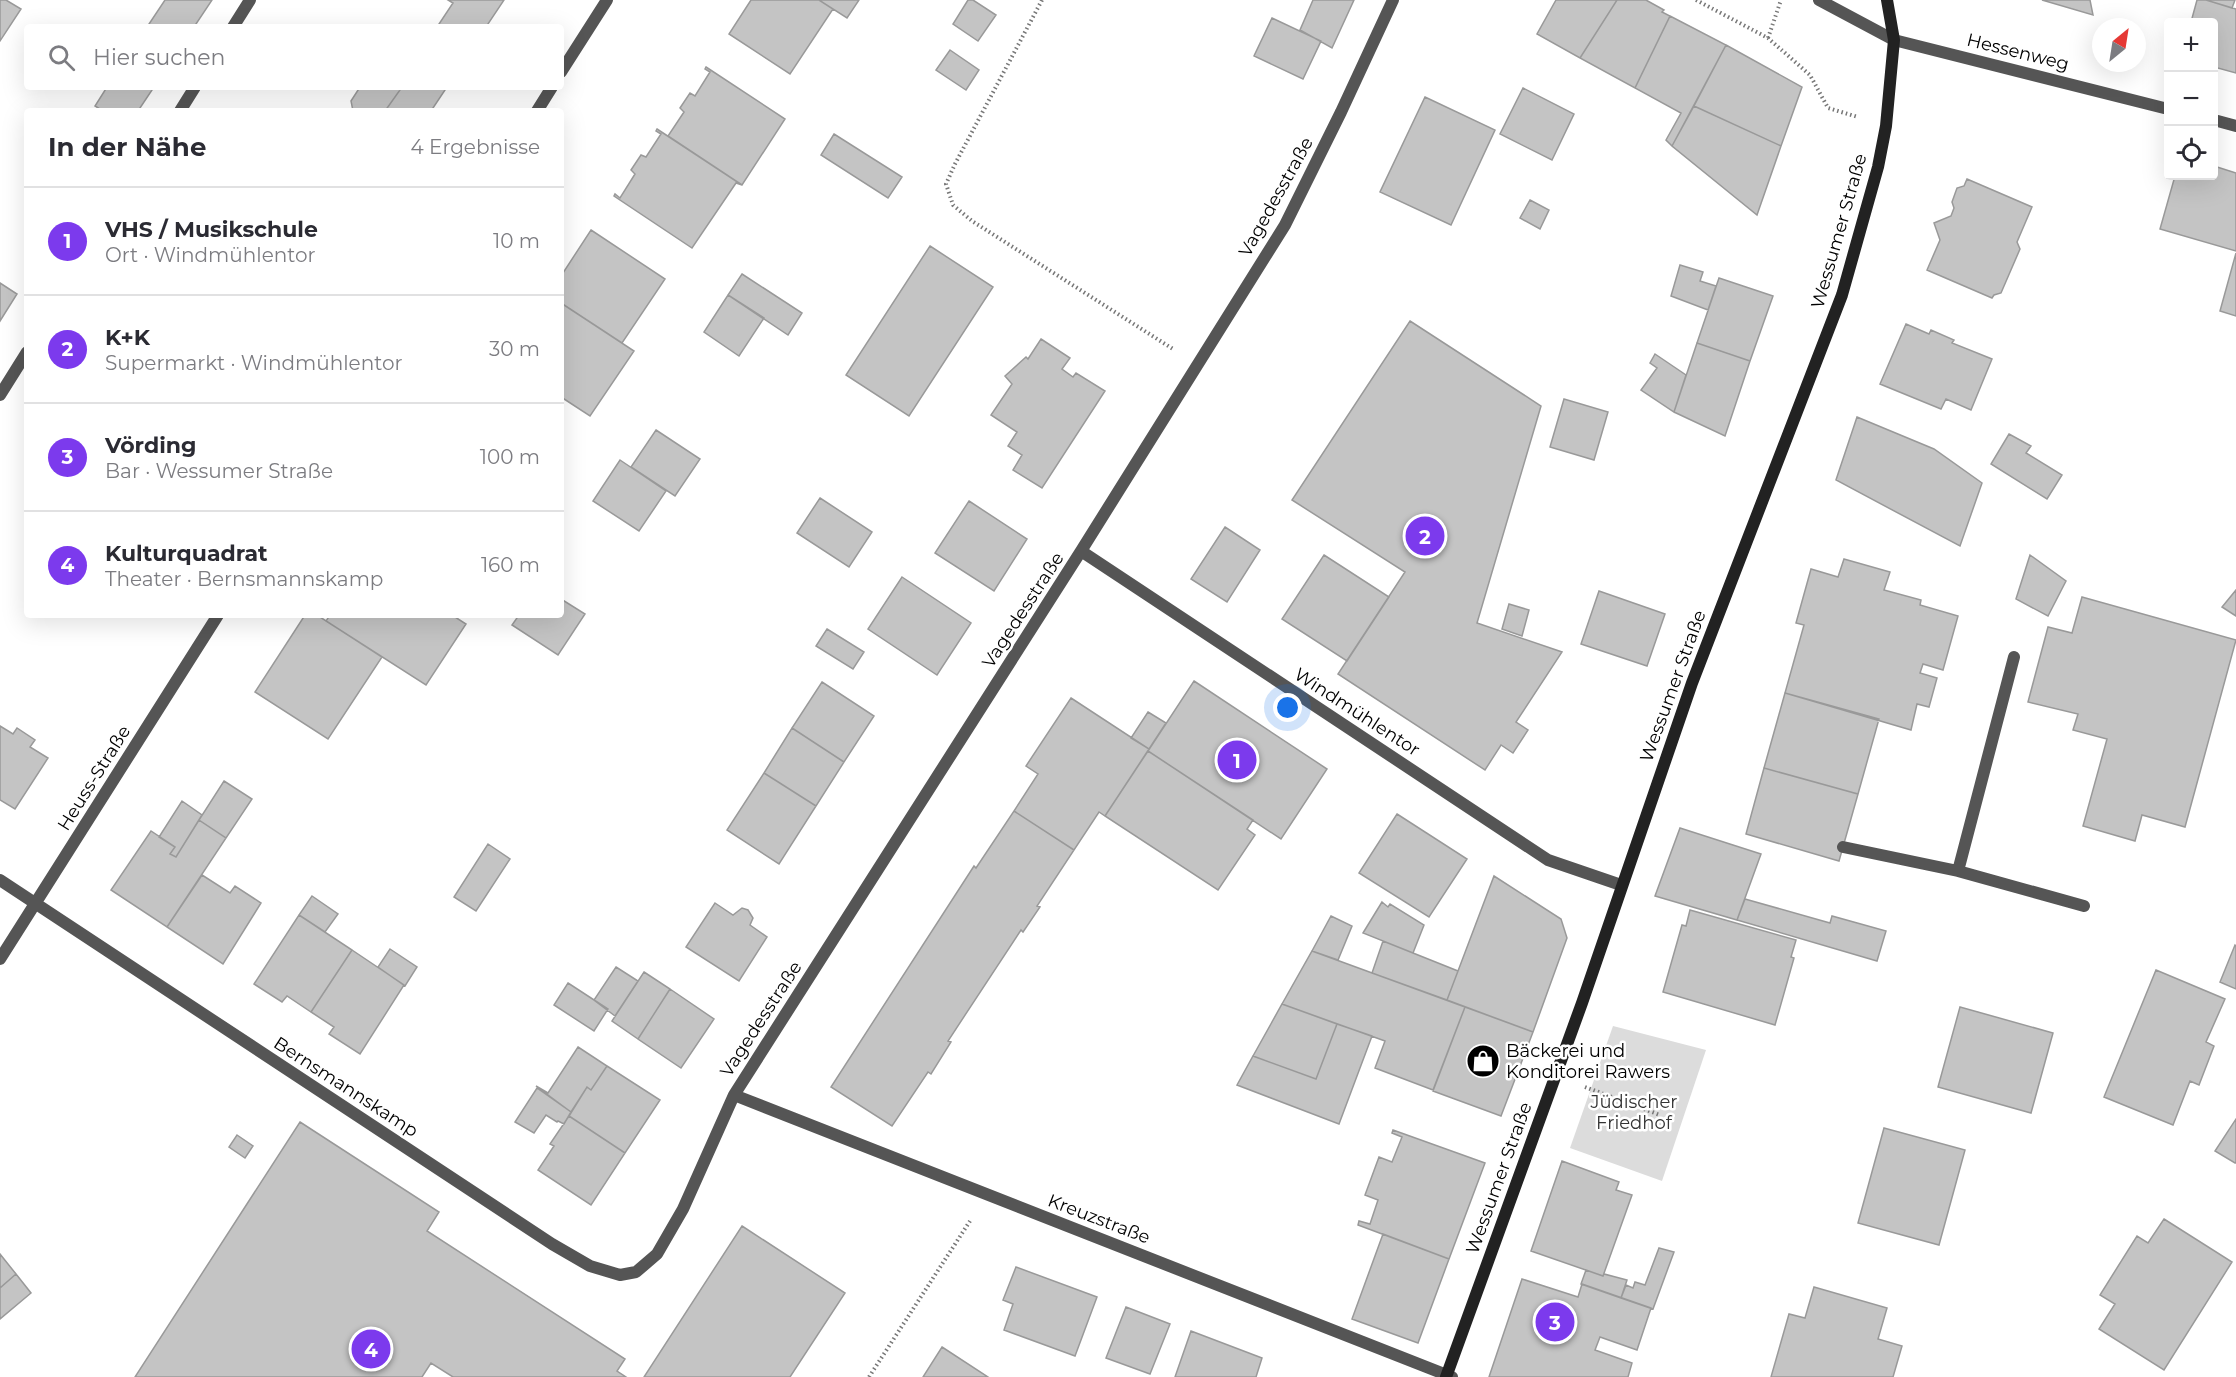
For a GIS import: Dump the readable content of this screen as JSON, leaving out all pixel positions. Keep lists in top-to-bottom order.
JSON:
{
  "streets": {
    "street": [
      "Hessenweg",
      "Vagedesstraße",
      "Wessumer Straße",
      "Windmühlentor",
      "Heuss-Straße",
      "Bernsmannskamp",
      "Kreuzstraße"
    ]
  },
  "crossings": [
    ["Hessenweg", "Wessumer Straße"],
    ["Vagedesstraße", "Windmühlentor"],
    ["Vagedesstraße", "Bernsmannskamp"],
    ["Vagedesstraße", "Kreuzstraße"],
    ["Wessumer Straße", "Windmühlentor"],
    ["Wessumer Straße", "Kreuzstraße"],
    ["Heuss-Straße", "Bernsmannskamp"]
  ],
  "parks": ["Jüdischer Friedhof"],
  "places": {
    "shop": ["Bäckerei und Konditorei Rawers"]
  },
  "north": "top right",
  "page": {
    "map_buttons": ["+", "−"],
    "search": "Hier suchen",
    "heading": ["In der Nähe", "4 Ergebnisse"],
    "list": [
      {
        "mark": "1",
        "name": "VHS / Musikschule",
        "note": "Ort · Windmühlentor",
        "value": "10 m"
      },
      {
        "mark": "2",
        "name": "K+K",
        "note": "Supermarkt · Windmühlentor",
        "value": "30 m"
      },
      {
        "mark": "3",
        "name": "Vörding",
        "note": "Bar · Wessumer Straße",
        "value": "100 m"
      },
      {
        "mark": "4",
        "name": "Kulturquadrat",
        "note": "Theater · Bernsmannskamp",
        "value": "160 m"
      }
    ],
    "pins": [
      "2",
      "1",
      "3",
      "4"
    ]
  }
}
